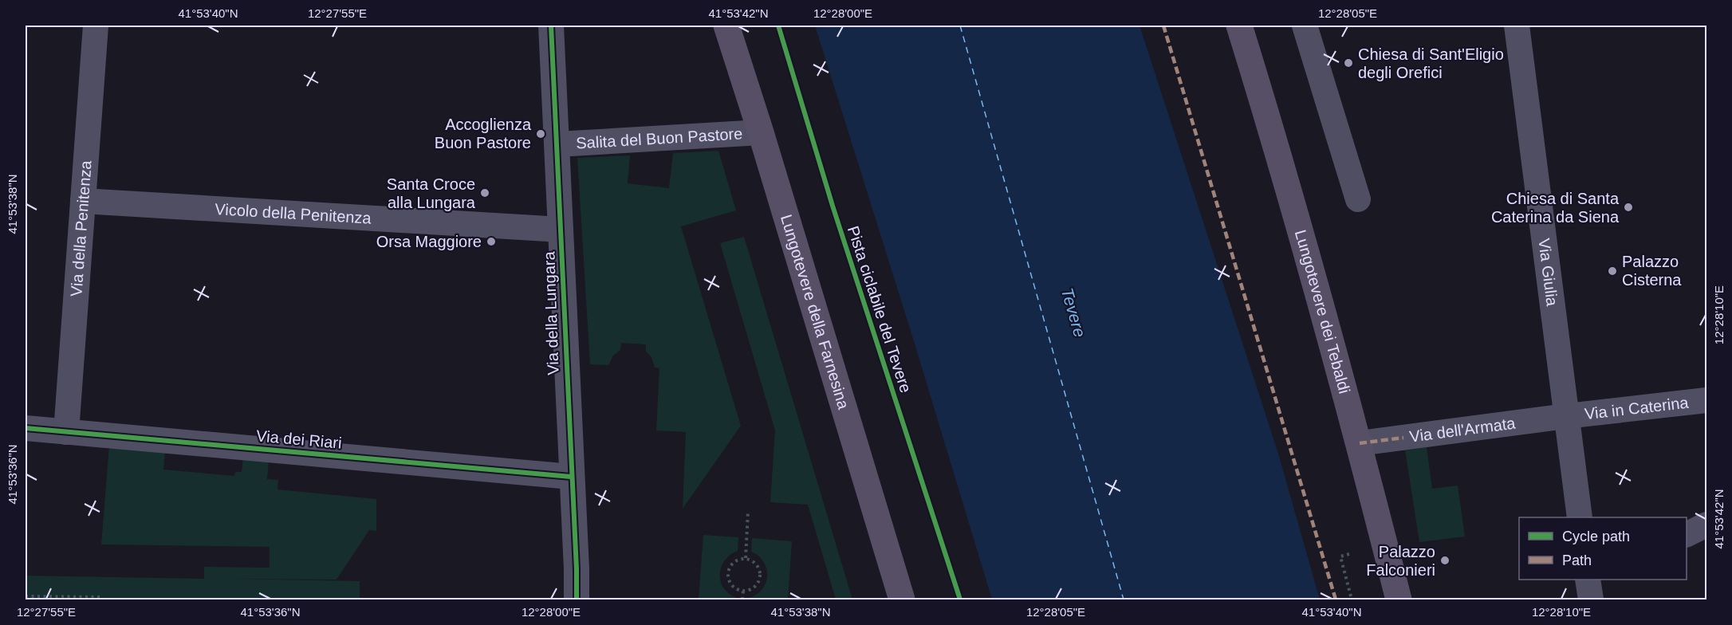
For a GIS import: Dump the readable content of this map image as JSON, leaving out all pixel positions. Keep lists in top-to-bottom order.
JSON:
{
  "streets": {
    "main road": ["Lungotevere dei Tebaldi", "Lungotevere della Farnesina"],
    "street": [
      "Salita del Buon Pastore",
      "Vicolo della Penitenza",
      "Via della Penitenza",
      "Via Giulia",
      "Via della Lungara",
      "Via in Caterina",
      "Via dell'Armata",
      "Via dei Riari"
    ],
    "cycle path": ["Pista ciclabile del Tevere"]
  },
  "crossings": [
    ["Salita del Buon Pastore", "Lungotevere della Farnesina"],
    ["Salita del Buon Pastore", "Via della Lungara"],
    ["Vicolo della Penitenza", "Via della Penitenza"],
    ["Vicolo della Penitenza", "Via della Lungara"],
    ["Via della Penitenza", "Via dei Riari"],
    ["Via Giulia", "Via in Caterina"],
    ["Via Giulia", "Via dell'Armata"],
    ["Lungotevere dei Tebaldi", "Via dell'Armata"],
    ["Via della Lungara", "Via dei Riari"],
    ["Via in Caterina", "Via dell'Armata"]
  ],
  "water": ["Tevere"],
  "places": [
    "Chiesa di Sant'Eligio degli Orefici",
    "Accoglienza Buon Pastore",
    "Santa Croce alla Lungara",
    "Chiesa di Santa Caterina da Siena",
    "Orsa Maggiore",
    "Palazzo Cisterna",
    "Palazzo Falconieri"
  ],
  "legend": ["Cycle path", "Path"],
  "coordinates": [
    "41°53'40\"N",
    "12°27'55\"E",
    "41°53'42\"N",
    "12°28'00\"E",
    "12°28'05\"E",
    "41°53'38\"N",
    "12°28'10\"E",
    "41°53'36\"N"
  ]
}
